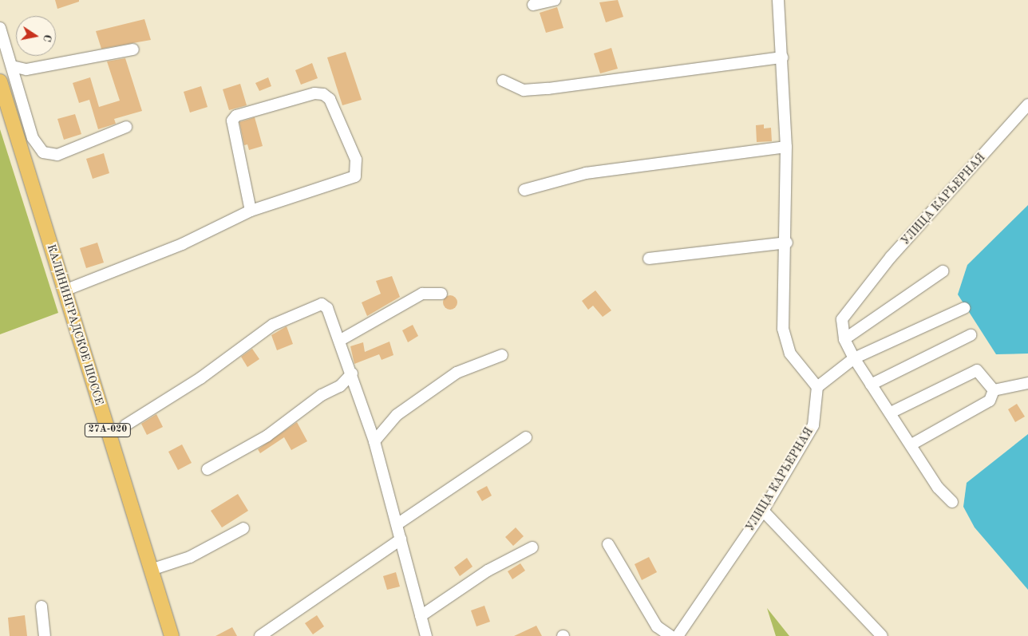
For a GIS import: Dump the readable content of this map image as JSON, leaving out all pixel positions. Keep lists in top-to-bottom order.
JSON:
{
  "streets": {
    "main road": ["КАЛИНИНГРАДСКОЕ ШОССЕ", "27А-020"],
    "street": ["УЛИЦА КАРЬЕРНАЯ"]
  },
  "north": "right"
}
